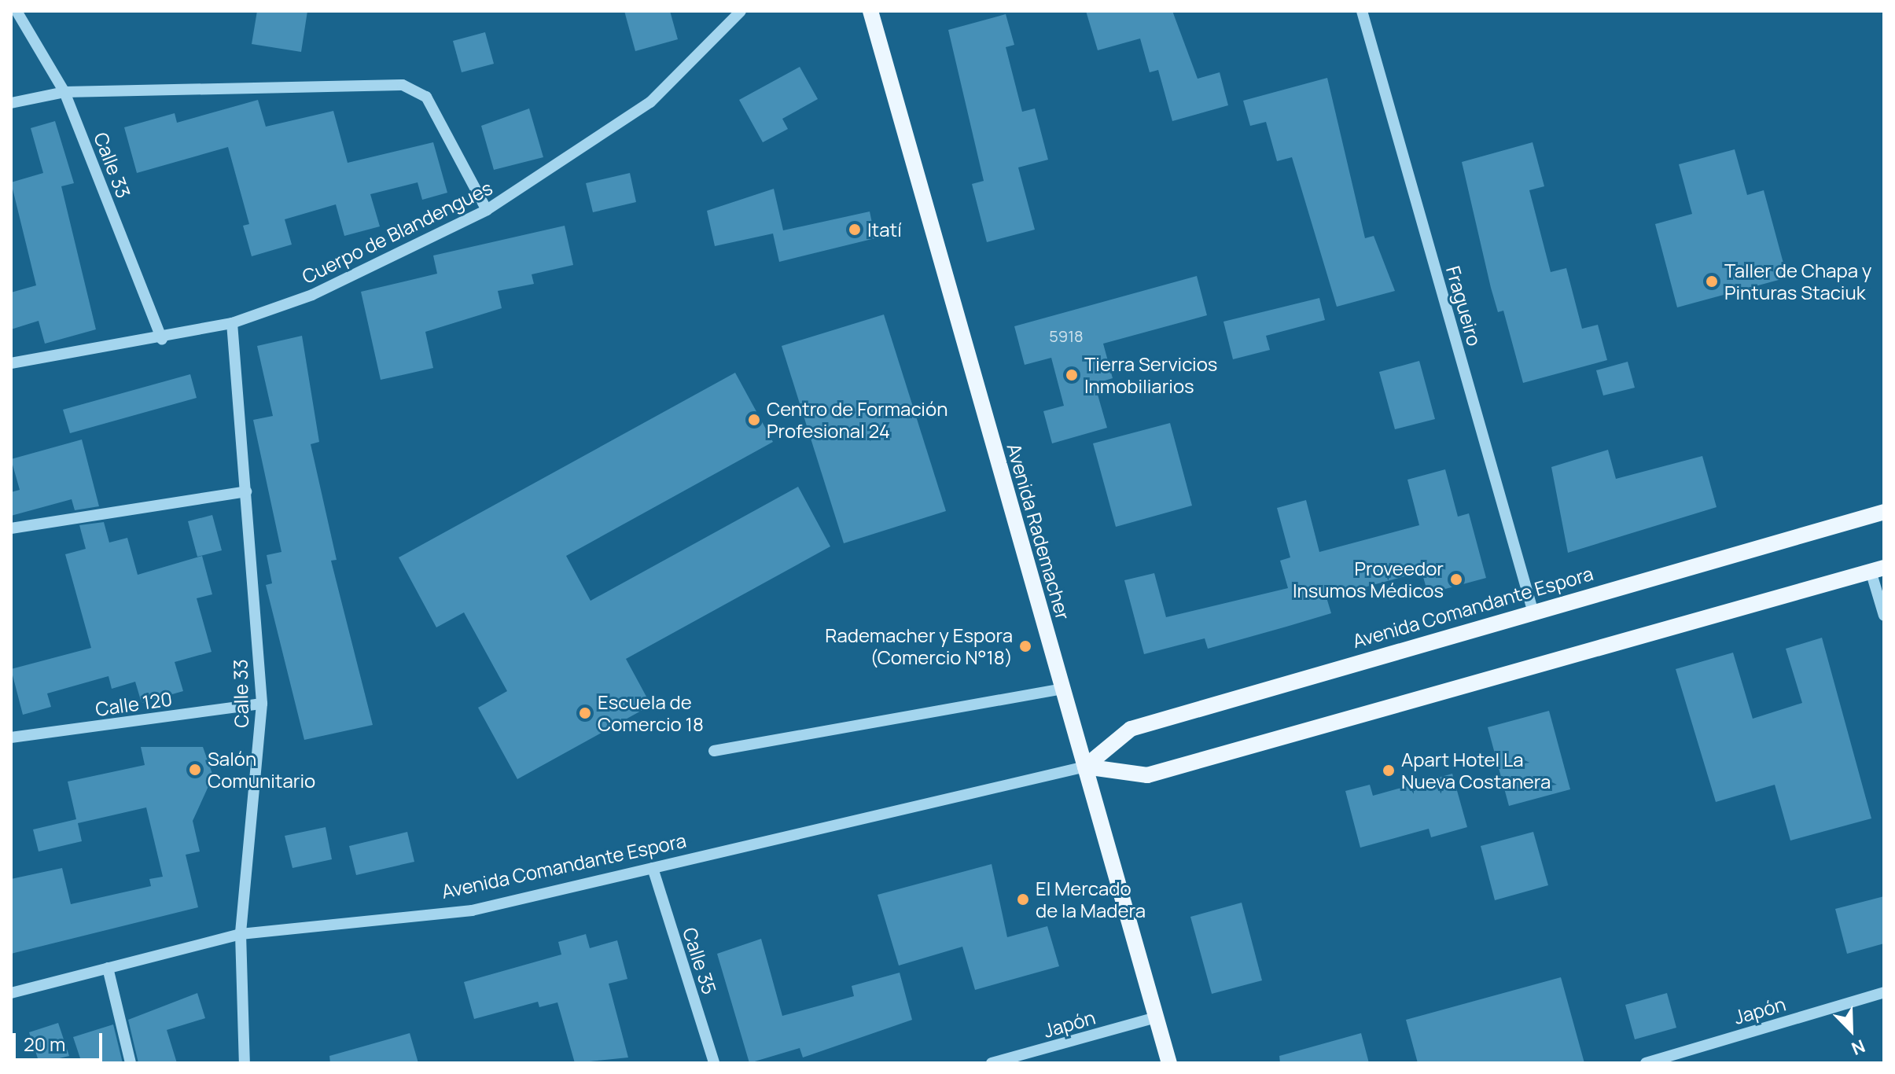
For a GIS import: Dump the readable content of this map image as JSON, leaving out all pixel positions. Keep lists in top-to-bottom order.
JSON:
{
  "streets": {
    "main road": ["Avenida Rademacher", "Avenida Comandante Espora"],
    "street": [
      "Calle 33",
      "Cuerpo de Blandengues",
      "Fragueiro",
      "Calle 120",
      "Calle 35",
      "Japón"
    ]
  },
  "crossings": [
    ["Calle 33", "Cuerpo de Blandengues"],
    ["Calle 33", "Avenida Comandante Espora"],
    ["Calle 33", "Calle 120"],
    ["Fragueiro", "Avenida Comandante Espora"],
    ["Avenida Rademacher", "Avenida Comandante Espora"],
    ["Avenida Rademacher", "Japón"],
    ["Avenida Comandante Espora", "Calle 35"]
  ],
  "places": [
    "Itatí",
    "Taller de Chapa y Pinturas Staciuk",
    "Tierra Servicios Inmobiliarios",
    "Centro de Formación Profesional 24",
    "Proveedor Insumos Médicos",
    "Rademacher y Espora (Comercio N°18)",
    "Escuela de Comercio 18",
    "Salón Comunitario",
    "Apart Hotel La Nueva Costanera",
    "El Mercado de la Madera"
  ],
  "house_numbers": ["5918"],
  "scale_bar": "20 m",
  "north": "bottom right"
}
